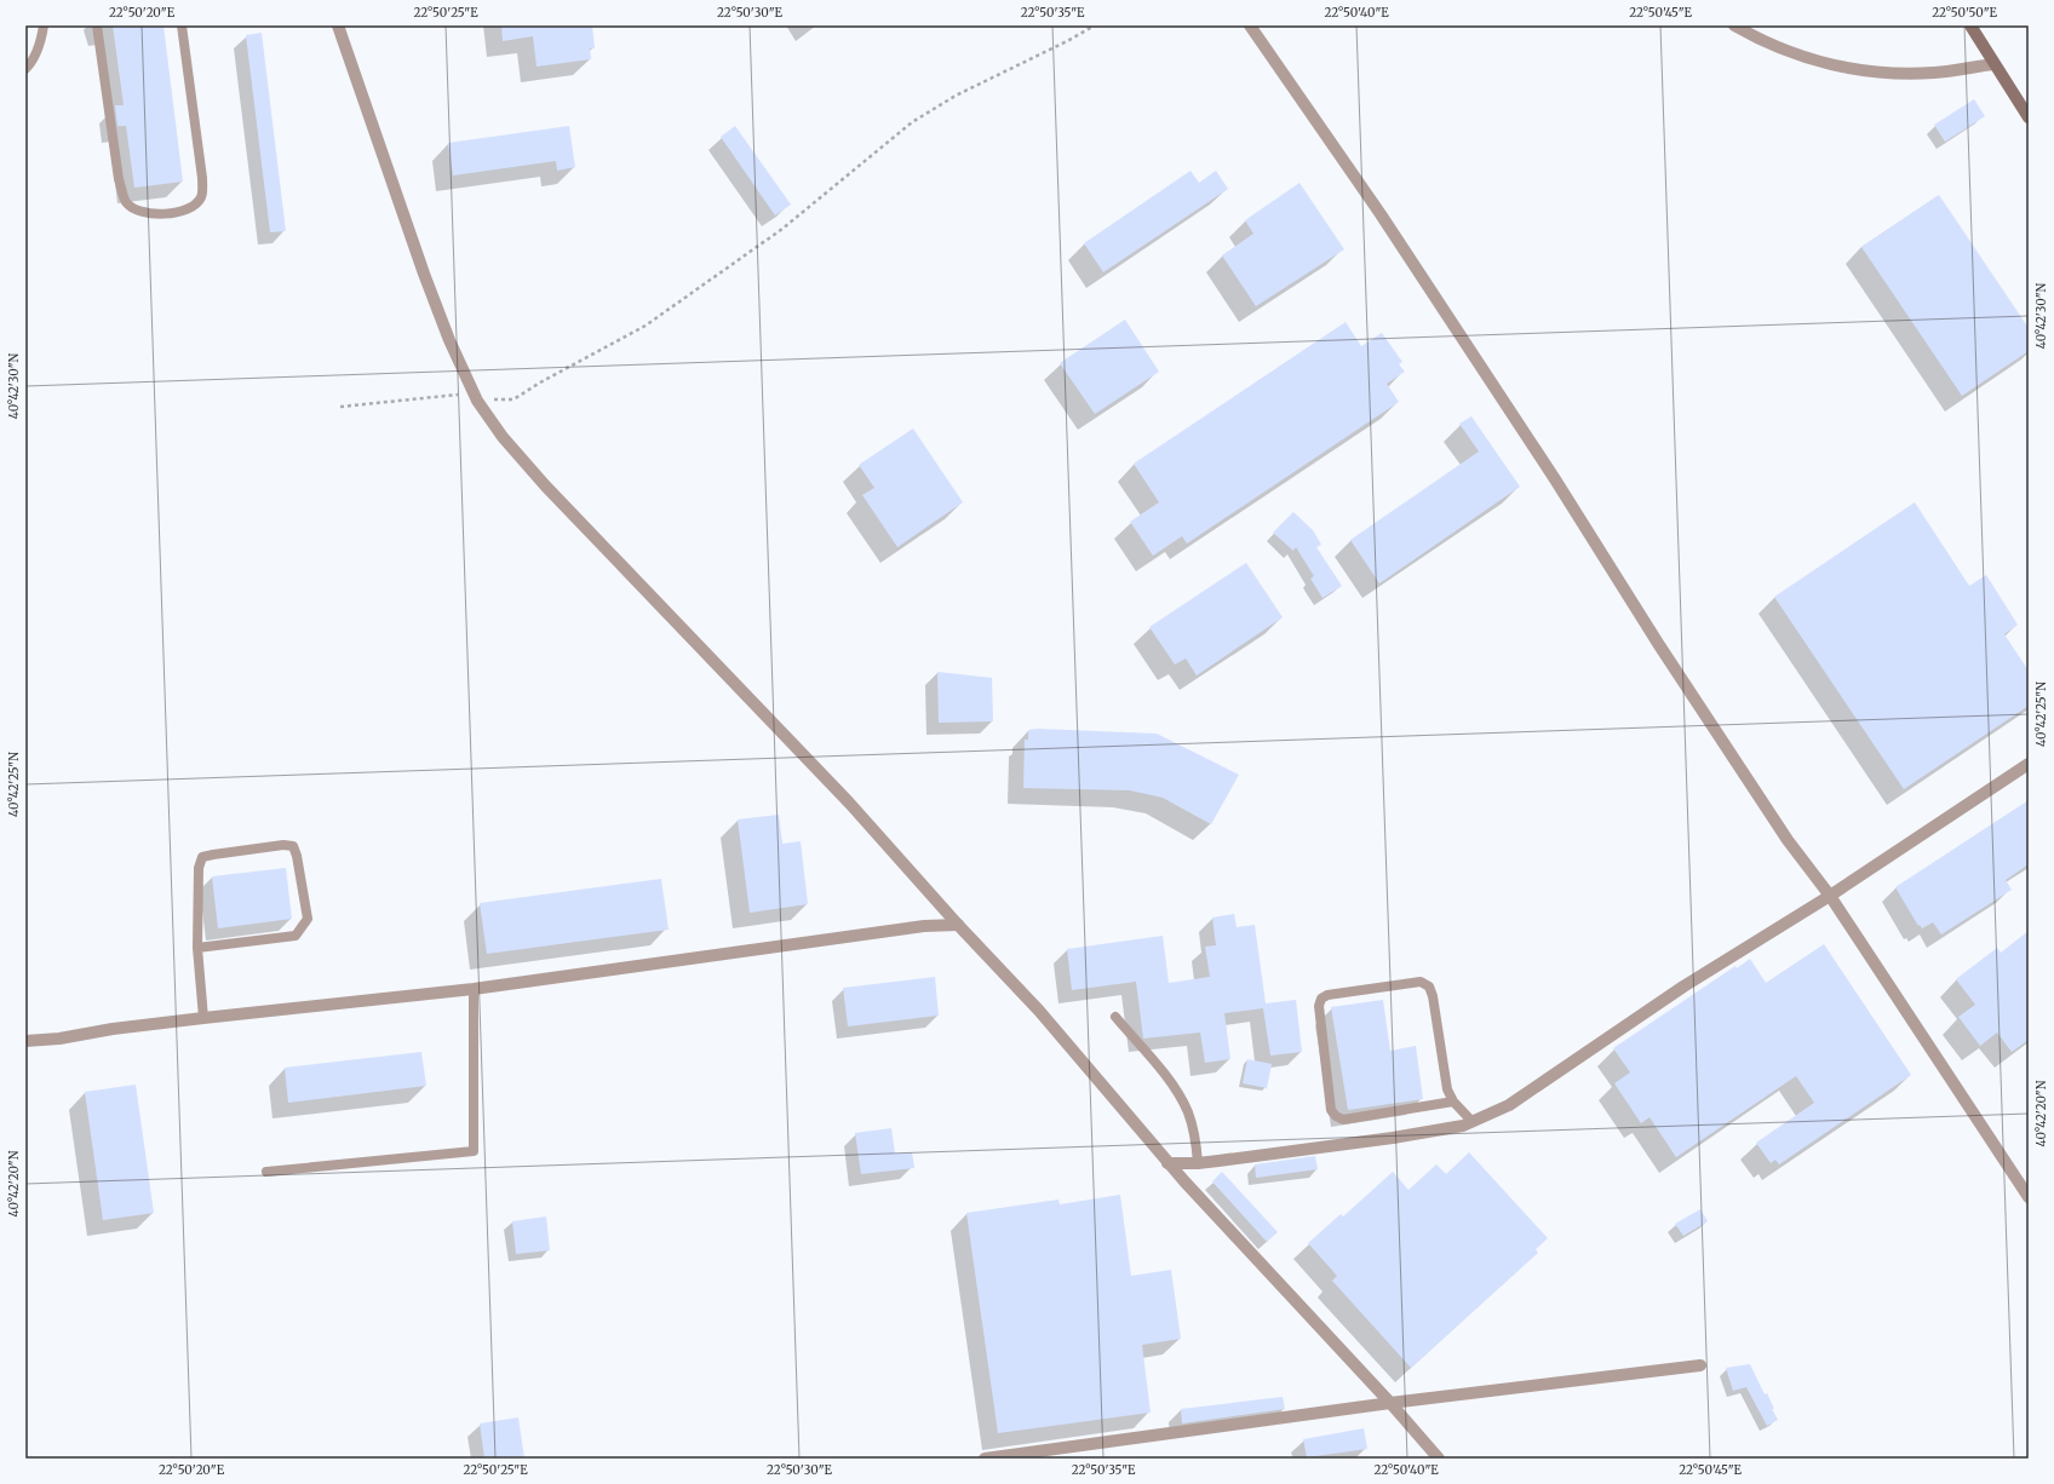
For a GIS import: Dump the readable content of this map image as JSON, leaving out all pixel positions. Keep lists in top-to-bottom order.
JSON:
{
  "coordinates": [
    "22°50'20\"E",
    "22°50'25\"E",
    "22°50'30\"E",
    "22°50'35\"E",
    "22°50'40\"E",
    "22°50'45\"E",
    "22°50'50\"E",
    "40°42'30\"N",
    "40°42'25\"N",
    "40°42'20\"N"
  ]
}
